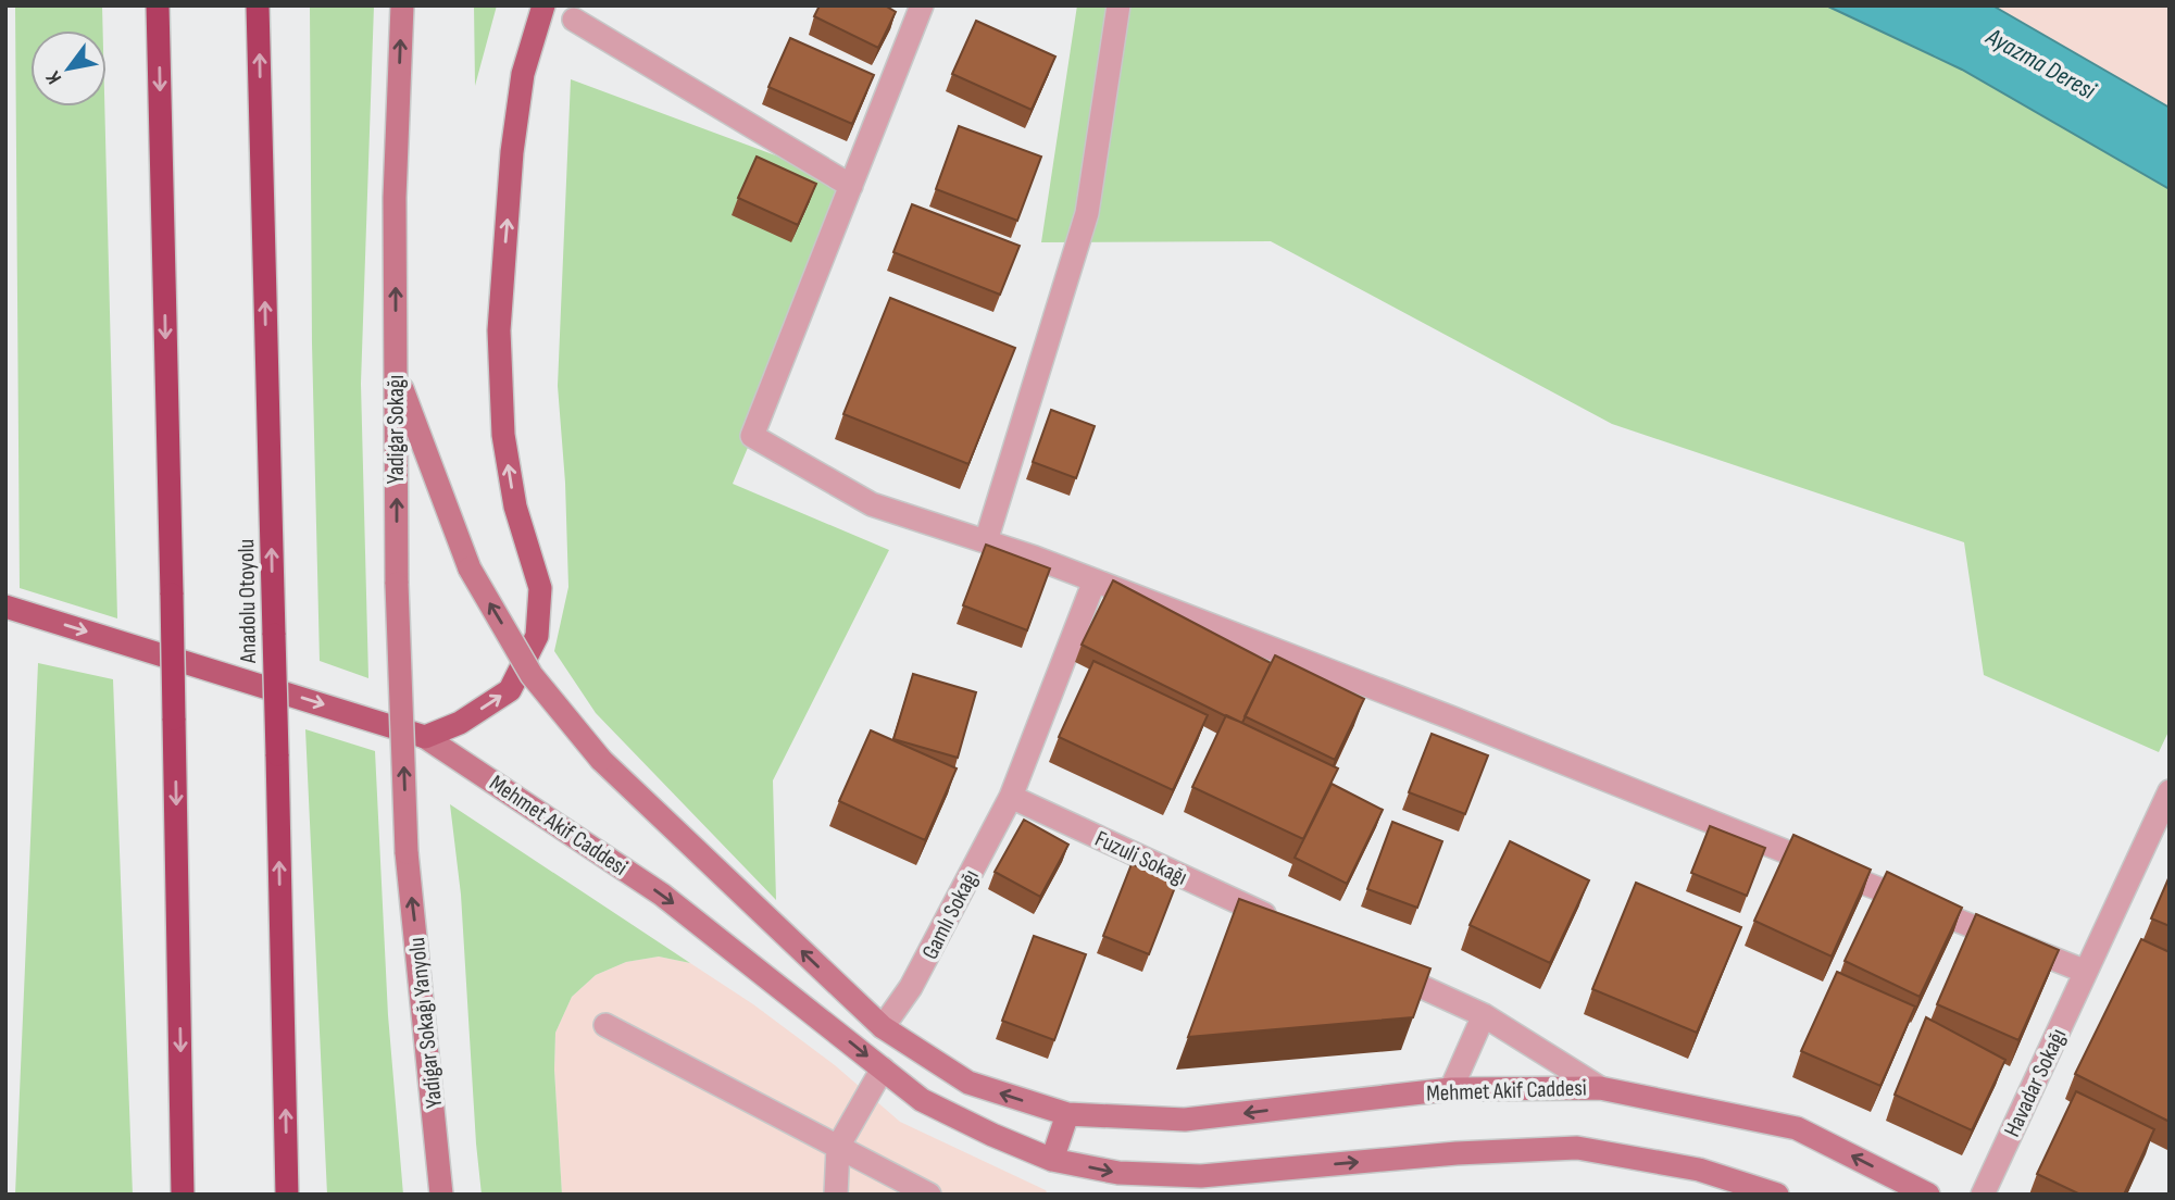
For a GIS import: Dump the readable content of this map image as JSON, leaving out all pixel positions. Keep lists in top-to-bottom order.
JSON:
{
  "streets": {
    "highway": ["Anadolu Otoyolu"],
    "main road": ["Yadigar Sokağı", "Mehmet Akif Caddesi", "Yadigar Sokağı Yanyolu"],
    "street": ["Fuzuli Sokağı", "Gamlı Sokağı", "Havadar Sokağı"]
  },
  "crossings": [
    ["Yadigar Sokağı", "Mehmet Akif Caddesi"],
    ["Yadigar Sokağı", "Yadigar Sokağı Yanyolu"],
    ["Mehmet Akif Caddesi", "Gamlı Sokağı"],
    ["Fuzuli Sokağı", "Gamlı Sokağı"]
  ],
  "one_way": ["Yadigar Sokağı Yanyolu"],
  "water": ["Ayazma Deresi"],
  "north": "bottom left"
}
